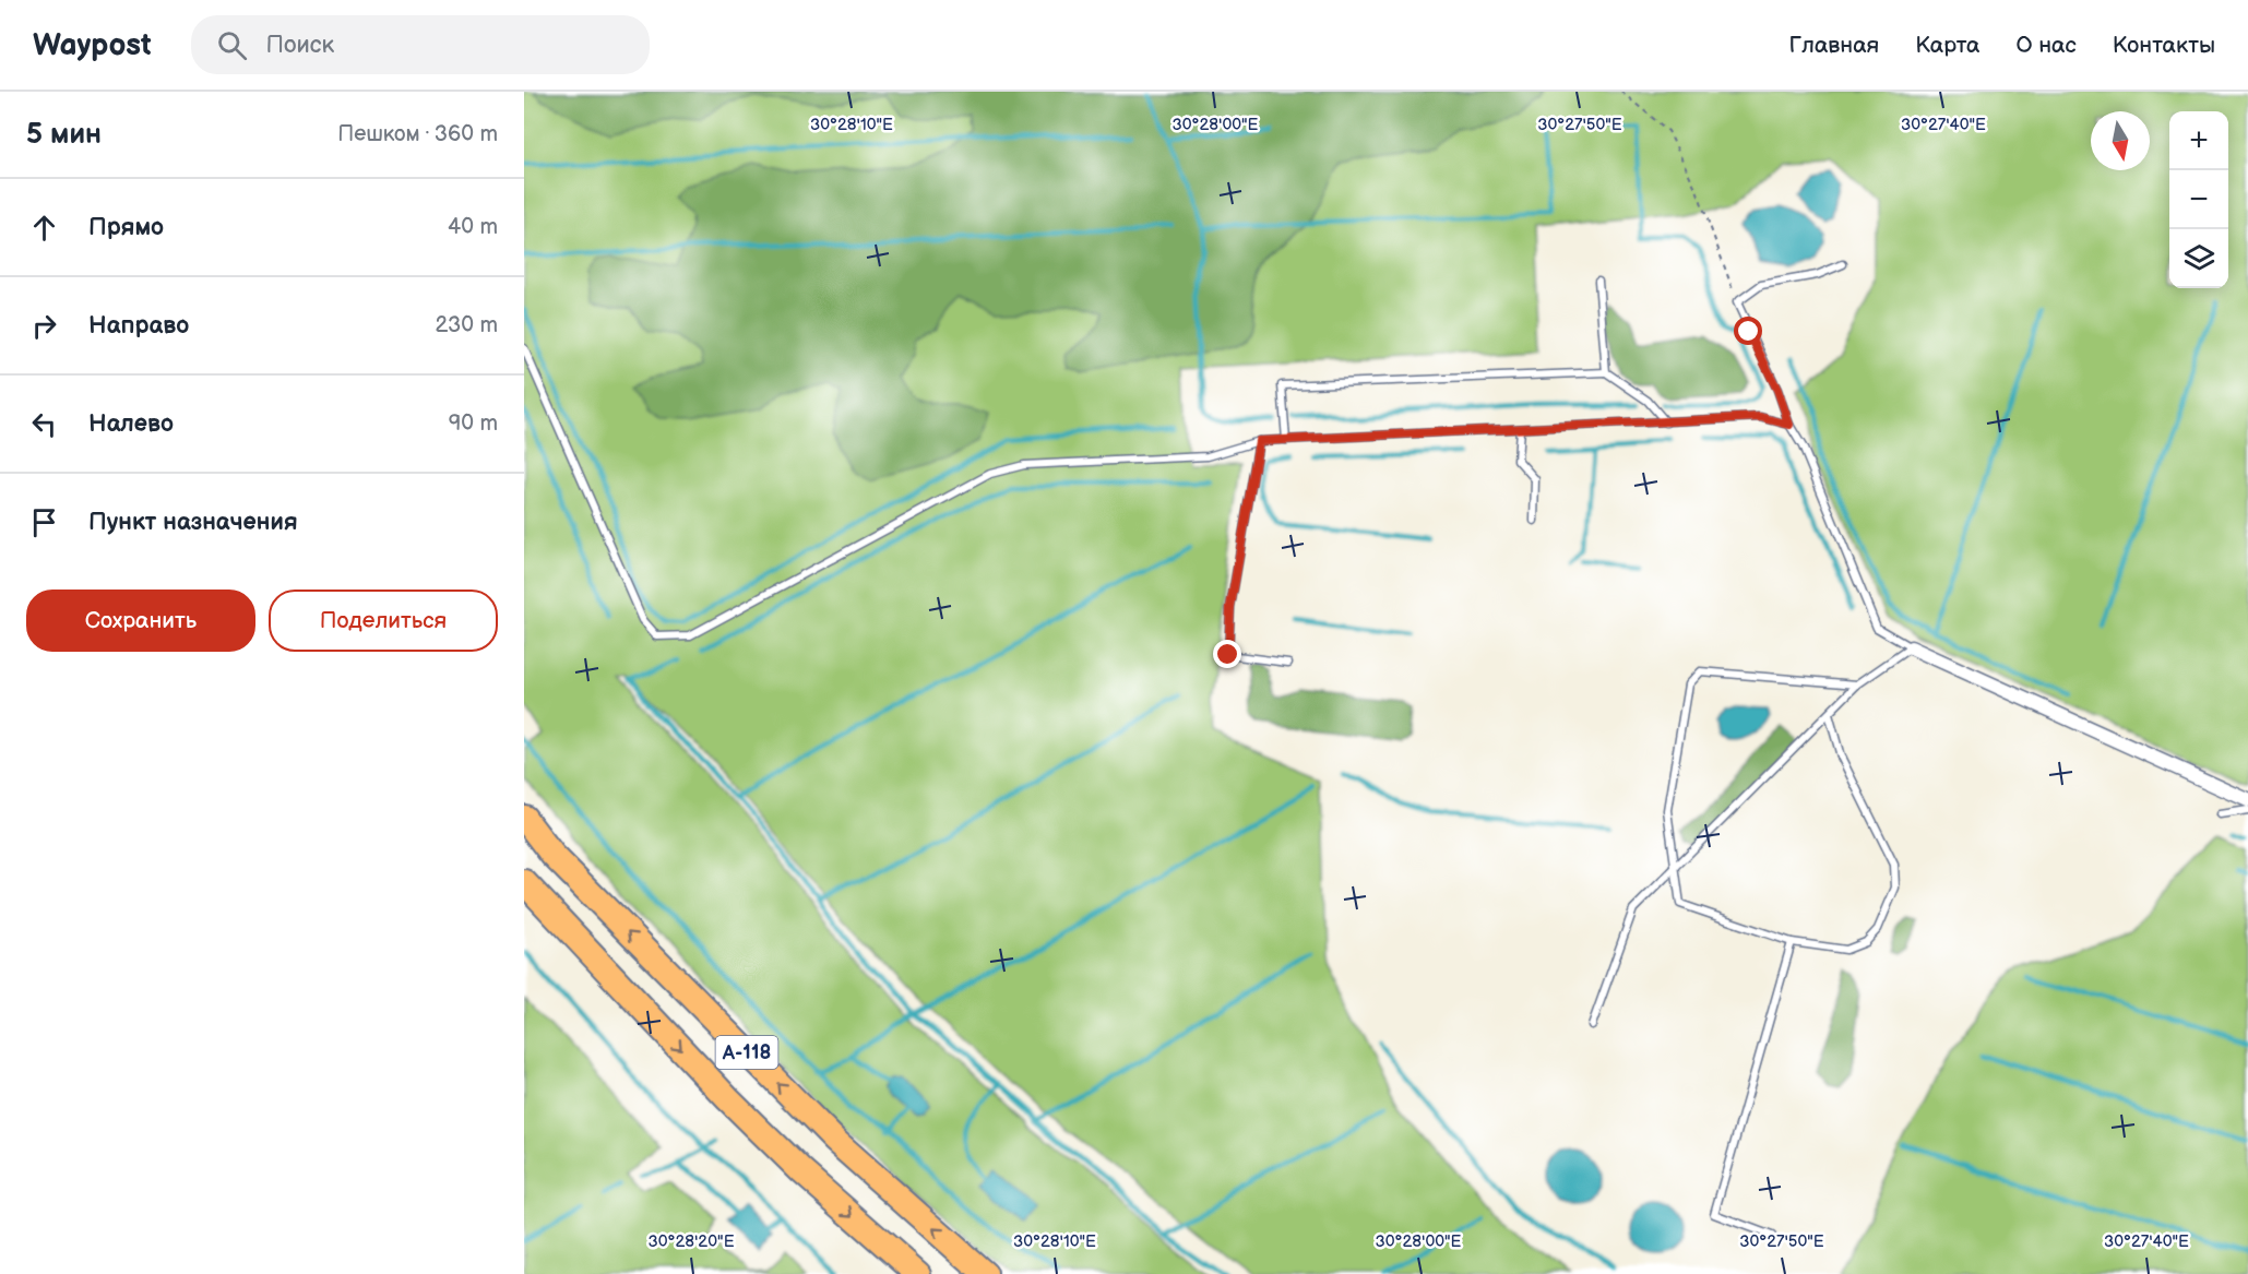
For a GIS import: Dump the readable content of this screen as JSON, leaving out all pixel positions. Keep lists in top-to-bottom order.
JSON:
{
  "streets": {
    "highway": ["А-118"]
  },
  "north": "bottom",
  "page": {
    "header": "Waypost",
    "search": "Поиск",
    "nav": [
      "Главная",
      "Карта",
      "О нас",
      "Контакты"
    ],
    "heading": ["5 мин", "Пешком · 360 m"],
    "map_buttons": ["+", "−"],
    "list": [
      ["Прямо", "40 m"],
      ["Направо", "230 m"],
      ["Налево", "90 m"],
      "Пункт назначения"
    ],
    "buttons": ["Сохранить", "Поделиться"]
  },
  "coordinates": [
    "30°28'10\"E",
    "30°28'00\"E",
    "30°27'50\"E",
    "30°27'40\"E",
    "30°28'20\"E"
  ]
}
